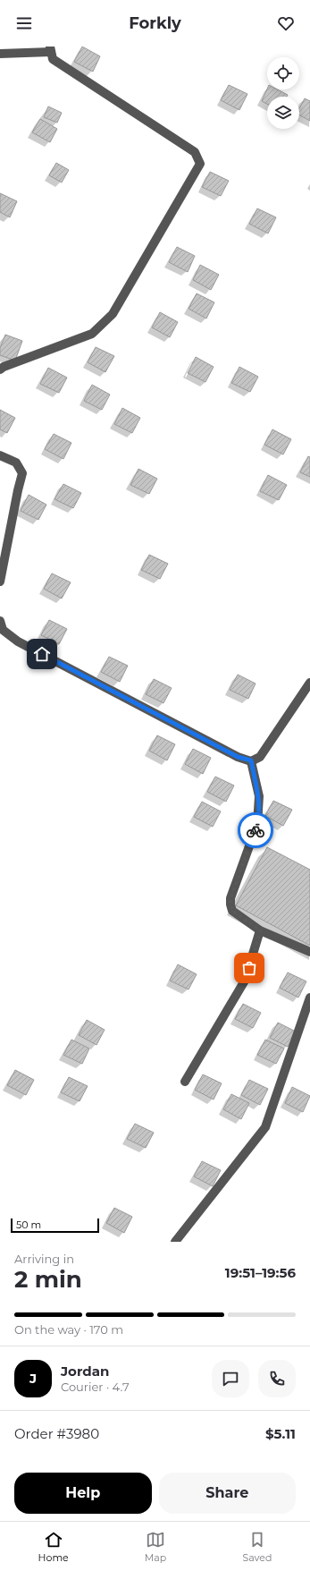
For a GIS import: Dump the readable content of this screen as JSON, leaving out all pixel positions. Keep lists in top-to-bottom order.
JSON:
{
  "scale_bar": "50 m",
  "page": {
    "header": "Forkly",
    "scale": "50 m",
    "heading": ["2 min", "Arriving in", "19:51–19:56"],
    "panel": [
      "Jordan",
      "Courier · 4.7",
      "Order #3980",
      "$5.11"
    ],
    "bar": "On the way · 170 m",
    "round": "J",
    "buttons": ["Help", "Share"],
    "tabs": ["Home", "Map", "Saved"]
  }
}
